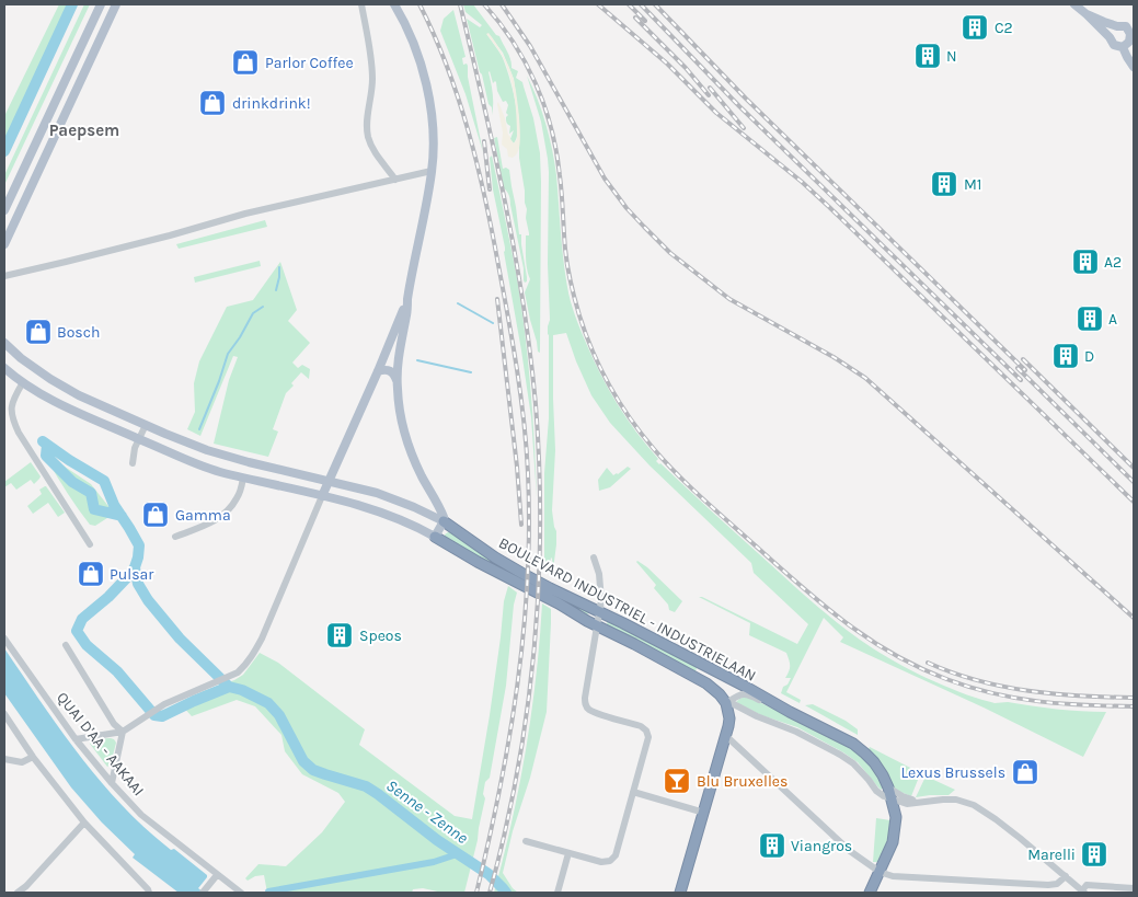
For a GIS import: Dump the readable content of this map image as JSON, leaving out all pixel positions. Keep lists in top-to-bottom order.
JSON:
{
  "streets": {
    "highway": ["BOULEVARD INDUSTRIEL - INDUSTRIELAAN"],
    "street": ["QUAI D'AA - AAKAAI"]
  },
  "districts": ["Paepsem"],
  "water": ["Senne - Zenne"],
  "places": {
    "building": [
      "C2",
      "N",
      "M1",
      "A2",
      "A",
      "D",
      "Speos",
      "Viangros",
      "Marelli"
    ],
    "shop": [
      "Parlor Coffee",
      "drinkdrink!",
      "Bosch",
      "Gamma",
      "Pulsar",
      "Lexus Brussels"
    ],
    "bar": ["Blu Bruxelles"]
  }
}
